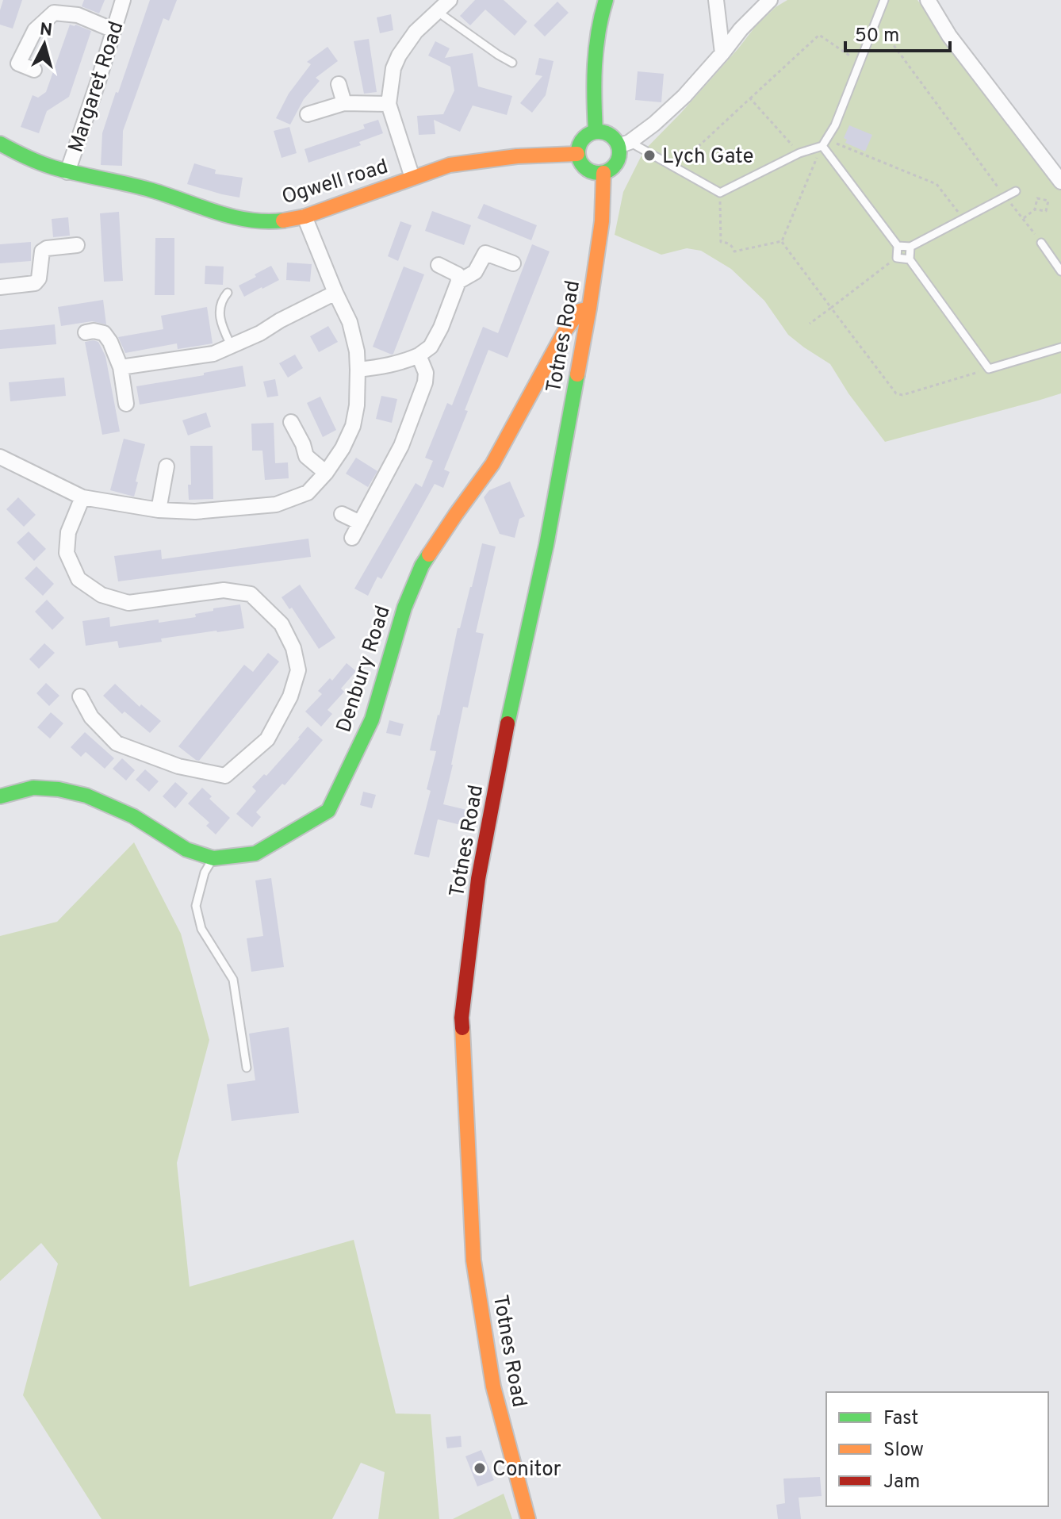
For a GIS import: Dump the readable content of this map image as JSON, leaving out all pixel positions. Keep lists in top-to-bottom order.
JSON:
{
  "streets": {
    "main road": ["Ogwell road", "Totnes Road", "Denbury Road"],
    "street": ["Margaret Road"]
  },
  "crossings": [
    ["Margaret Road", "Ogwell road"],
    ["Ogwell road", "Totnes Road"],
    ["Totnes Road", "Denbury Road"]
  ],
  "places": ["Lych Gate", "Conitor"],
  "legend": ["Fast", "Slow", "Jam"],
  "scale_bar": "50 m",
  "north": "top"
}
